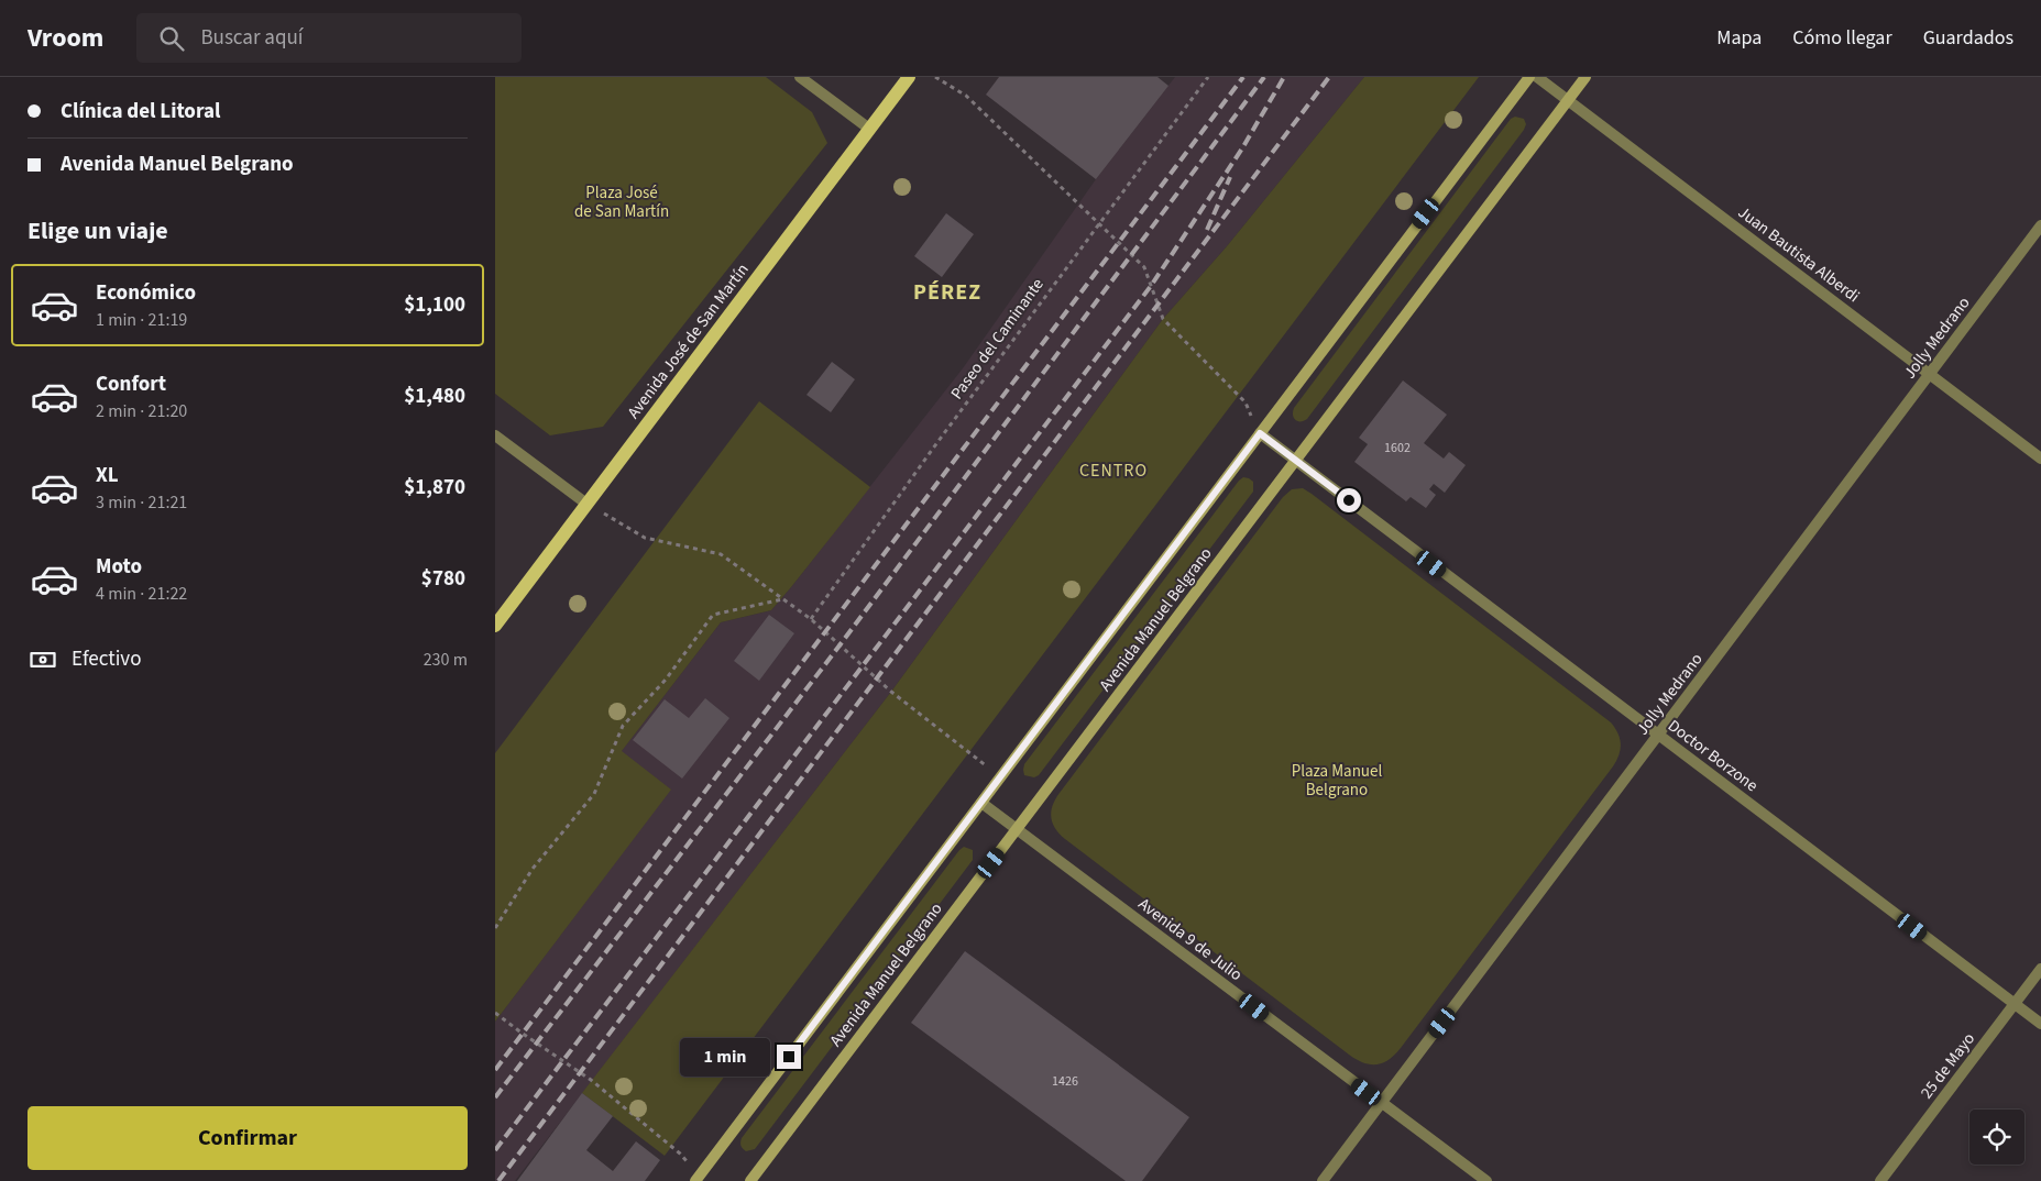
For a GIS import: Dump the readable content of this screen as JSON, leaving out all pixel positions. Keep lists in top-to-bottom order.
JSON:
{
  "streets": {
    "main road": ["Avenida José de San Martín", "Avenida Manuel Belgrano"],
    "street": [
      "Juan Bautista Alberdi",
      "Jolly Medrano",
      "Doctor Borzone",
      "Avenida 9 de Julio",
      "25 de Mayo"
    ],
    "path": ["Paseo del Caminante"]
  },
  "crossings": [
    ["Juan Bautista Alberdi", "Jolly Medrano"],
    ["Juan Bautista Alberdi", "Avenida Manuel Belgrano"],
    ["Jolly Medrano", "Doctor Borzone"],
    ["Jolly Medrano", "Avenida 9 de Julio"],
    ["Avenida Manuel Belgrano", "Doctor Borzone"],
    ["Avenida Manuel Belgrano", "Avenida 9 de Julio"],
    ["Doctor Borzone", "25 de Mayo"]
  ],
  "districts": ["PÉREZ", "CENTRO"],
  "parks": ["Plaza José de San Martín", "Plaza Manuel Belgrano"],
  "house_numbers": ["1602", "1426"],
  "page": {
    "header": "Vroom",
    "search": "Buscar aquí",
    "nav": ["Mapa", "Cómo llegar", "Guardados"],
    "banner": ["Clínica del Litoral", "Avenida Manuel Belgrano"],
    "heading": "Elige un viaje",
    "list": [
      {
        "name": "Económico",
        "note": "1 min · 21:19",
        "value": "$1,100"
      },
      {
        "name": "Confort",
        "note": "2 min · 21:20",
        "value": "$1,480"
      },
      {
        "name": "XL",
        "note": "3 min · 21:21",
        "value": "$1,870"
      },
      {
        "name": "Moto",
        "note": "4 min · 21:22",
        "value": "$780"
      }
    ],
    "pay": ["Efectivo", "230 m"],
    "bubble": "1 min",
    "buttons": "Confirmar"
  }
}
